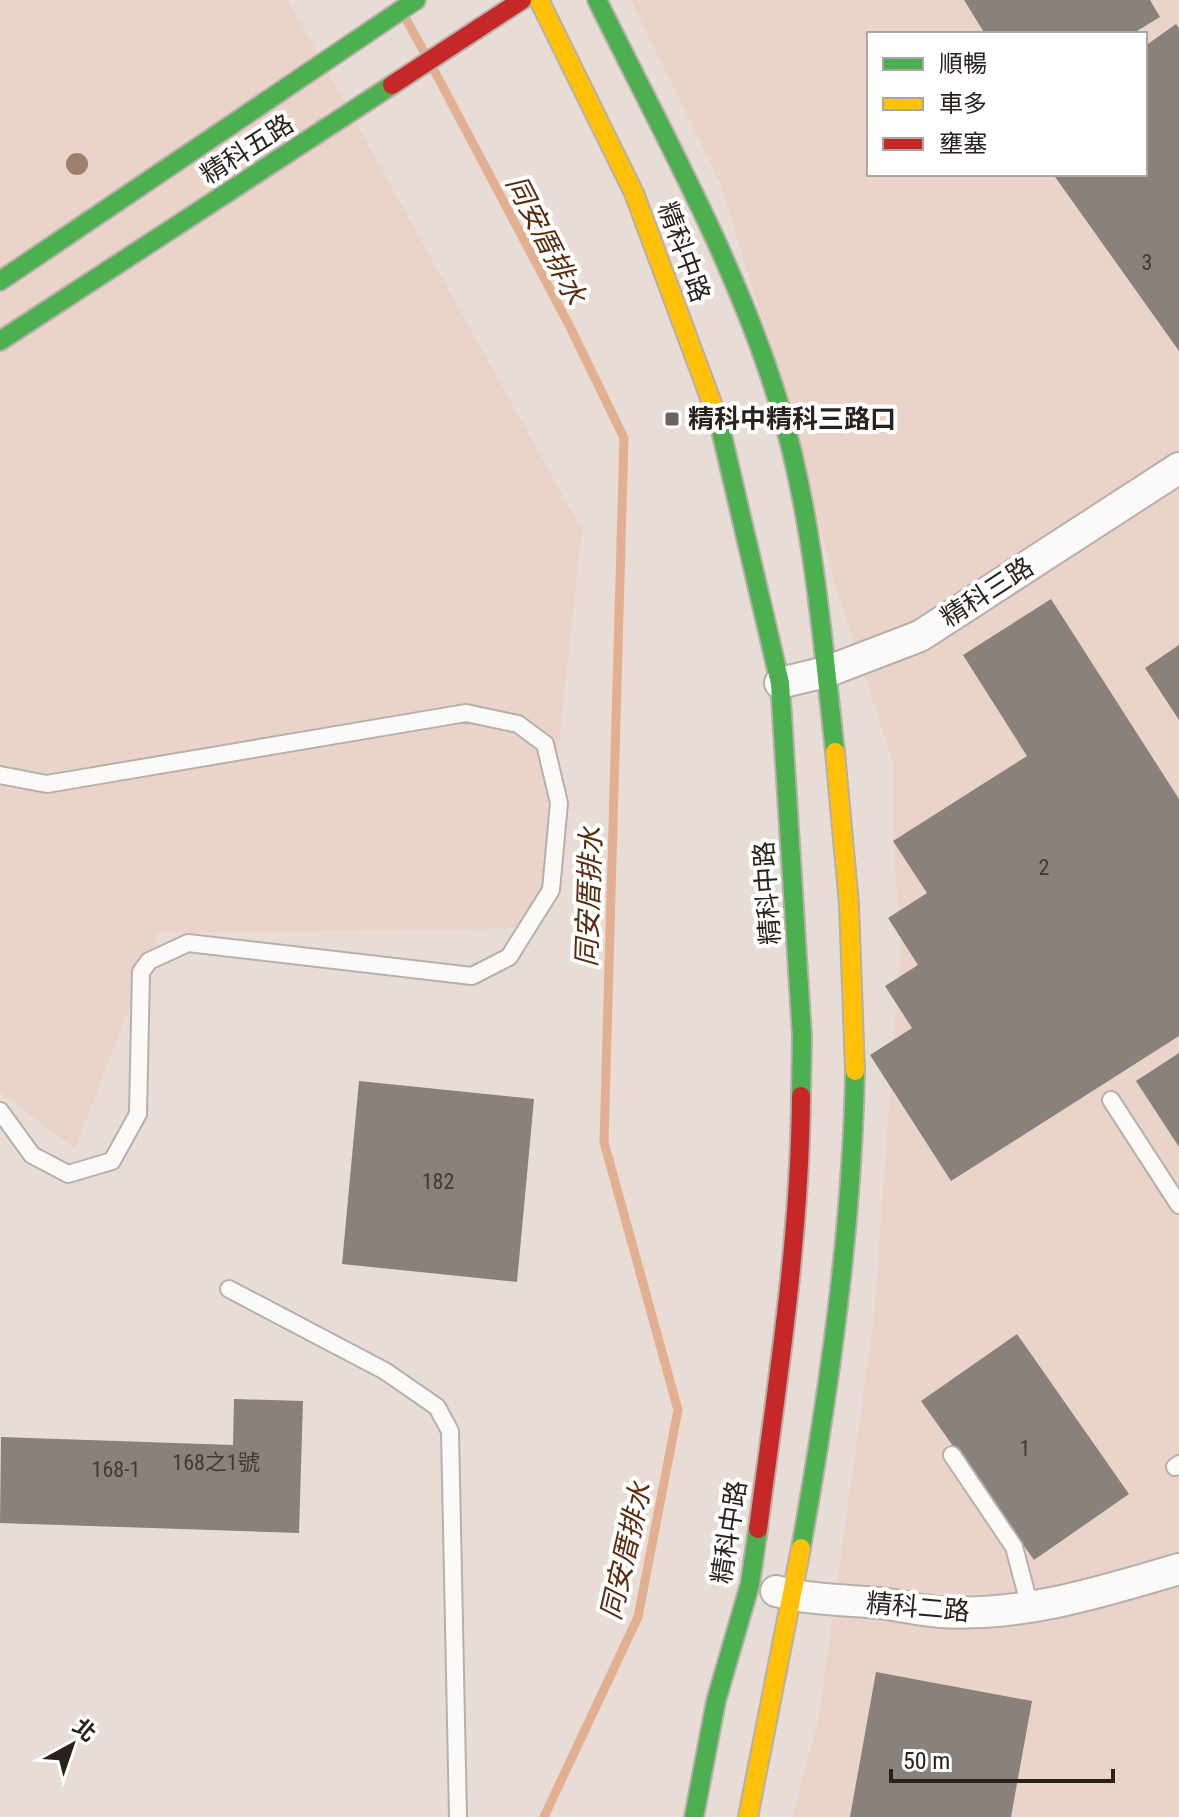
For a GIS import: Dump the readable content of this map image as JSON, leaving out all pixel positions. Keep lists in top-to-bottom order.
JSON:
{
  "streets": {
    "street": [
      "精科五路",
      "精科中路",
      "精科三路",
      "精科二路"
    ]
  },
  "crossings": [
    ["精科中路", "精科三路"],
    ["精科中路", "精科二路"]
  ],
  "water": ["同安厝排水"],
  "places": {
    "transit": ["精科中精科三路口"]
  },
  "house_numbers": [
    "3",
    "2",
    "182",
    "1",
    "168之1號",
    "168-1"
  ],
  "legend": ["順暢", "車多", "壅塞"],
  "scale_bar": "50 m",
  "north": "top right"
}
